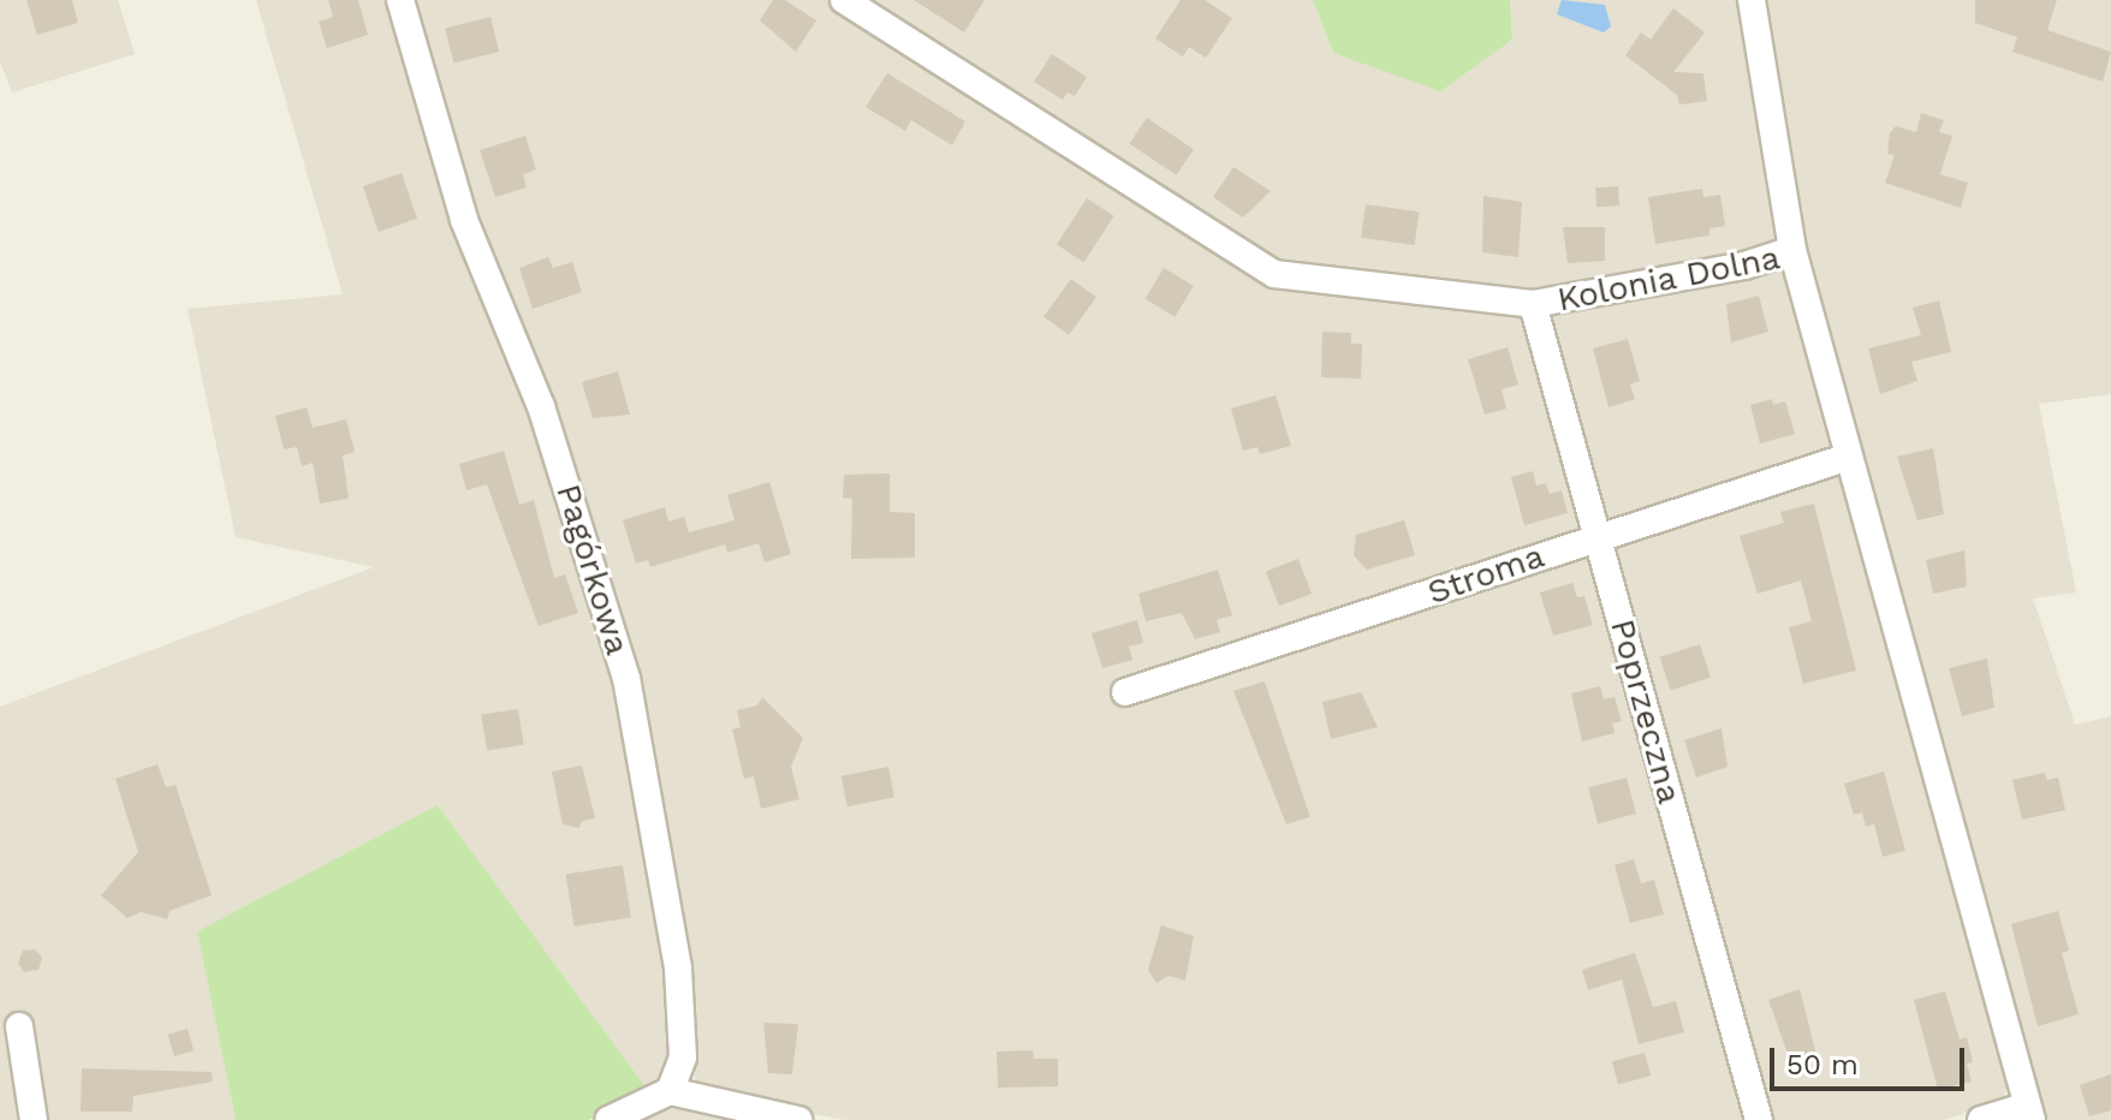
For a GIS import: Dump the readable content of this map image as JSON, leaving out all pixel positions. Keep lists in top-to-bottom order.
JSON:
{
  "streets": {
    "street": [
      "Kolonia Dolna",
      "Pagórkowa",
      "Stroma",
      "Poprzeczna"
    ]
  },
  "crossings": [
    ["Kolonia Dolna", "Stroma"],
    ["Kolonia Dolna", "Poprzeczna"],
    ["Stroma", "Poprzeczna"]
  ],
  "scale_bar": "50 m"
}
